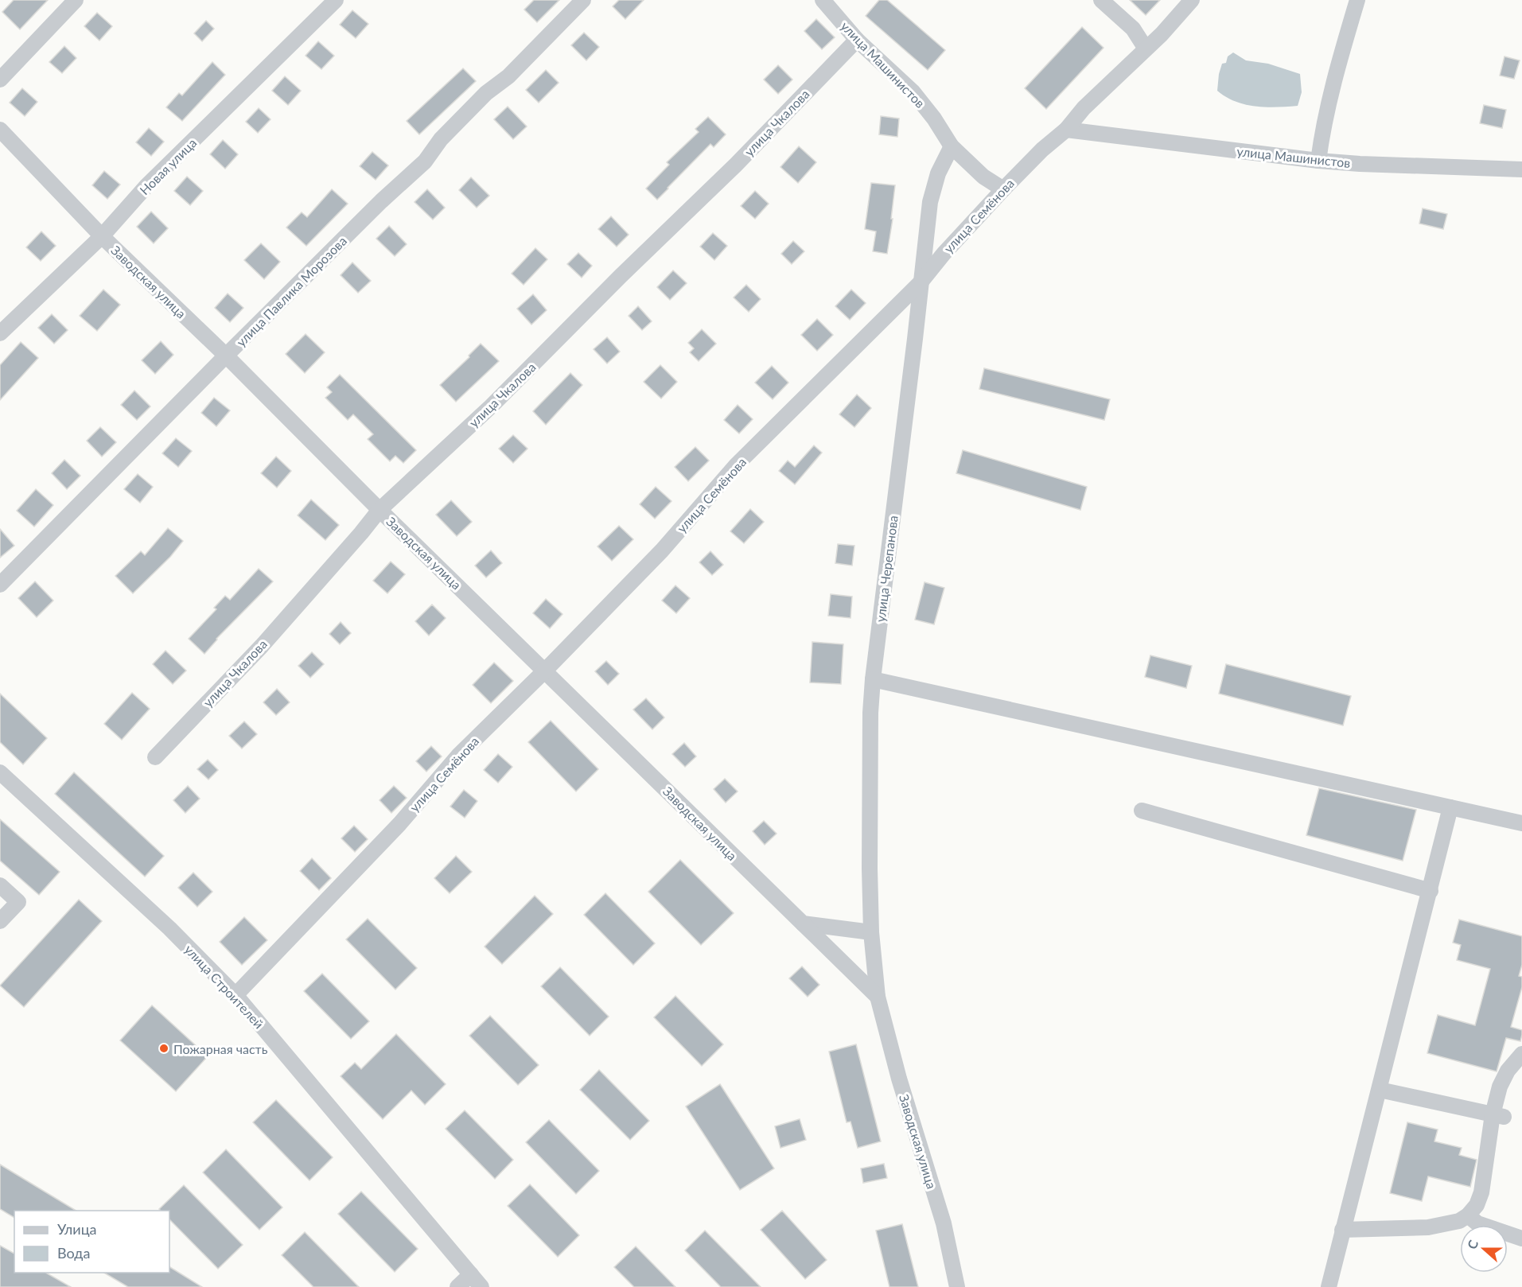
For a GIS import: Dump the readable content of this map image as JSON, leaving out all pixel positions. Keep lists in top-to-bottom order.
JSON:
{
  "streets": {
    "street": [
      "улица Машинистов",
      "улица Чкалова",
      "Новая улица",
      "улица Семёнова",
      "Заводская улица",
      "улица Павлика Морозова",
      "улица Черепанова",
      "улица Строителей"
    ]
  },
  "crossings": [
    ["улица Машинистов", "улица Чкалова"],
    ["улица Машинистов", "улица Семёнова"],
    ["улица Машинистов", "улица Черепанова"],
    ["улица Чкалова", "Заводская улица"],
    ["Новая улица", "Заводская улица"],
    ["улица Семёнова", "Заводская улица"],
    ["улица Семёнова", "улица Черепанова"],
    ["улица Семёнова", "улица Строителей"],
    ["Заводская улица", "улица Павлика Морозова"],
    ["Заводская улица", "улица Черепанова"]
  ],
  "places": ["Пожарная часть"],
  "legend": ["Улица", "Вода"],
  "north": "left"
}
